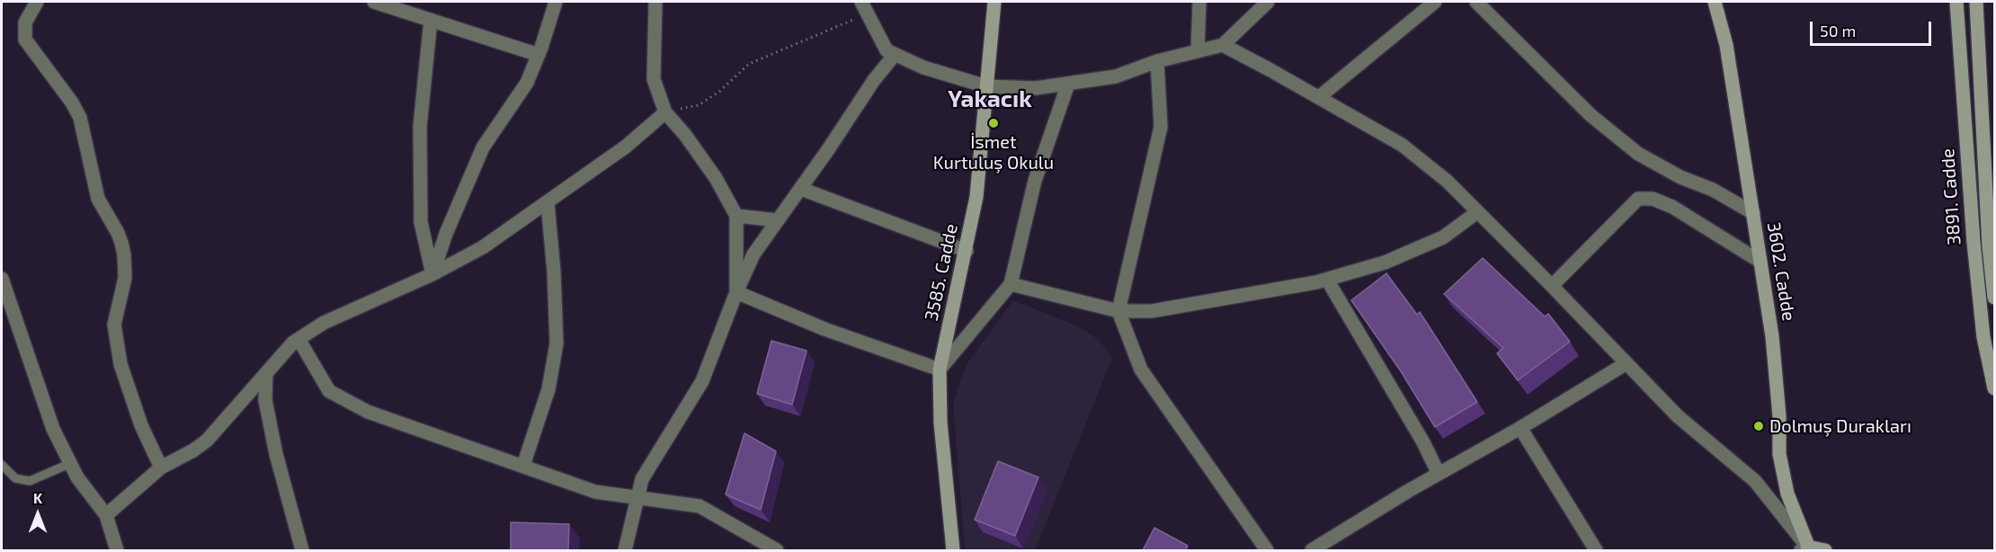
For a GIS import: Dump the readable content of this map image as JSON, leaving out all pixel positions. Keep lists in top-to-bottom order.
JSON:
{
  "streets": {
    "main road": ["3891. Cadde", "3602. Cadde", "3585. Cadde"]
  },
  "districts": ["Yakacık"],
  "places": ["İsmet Kurtuluş Okulu", "Dolmuş Durakları"],
  "scale_bar": "50 m",
  "north": "top"
}
